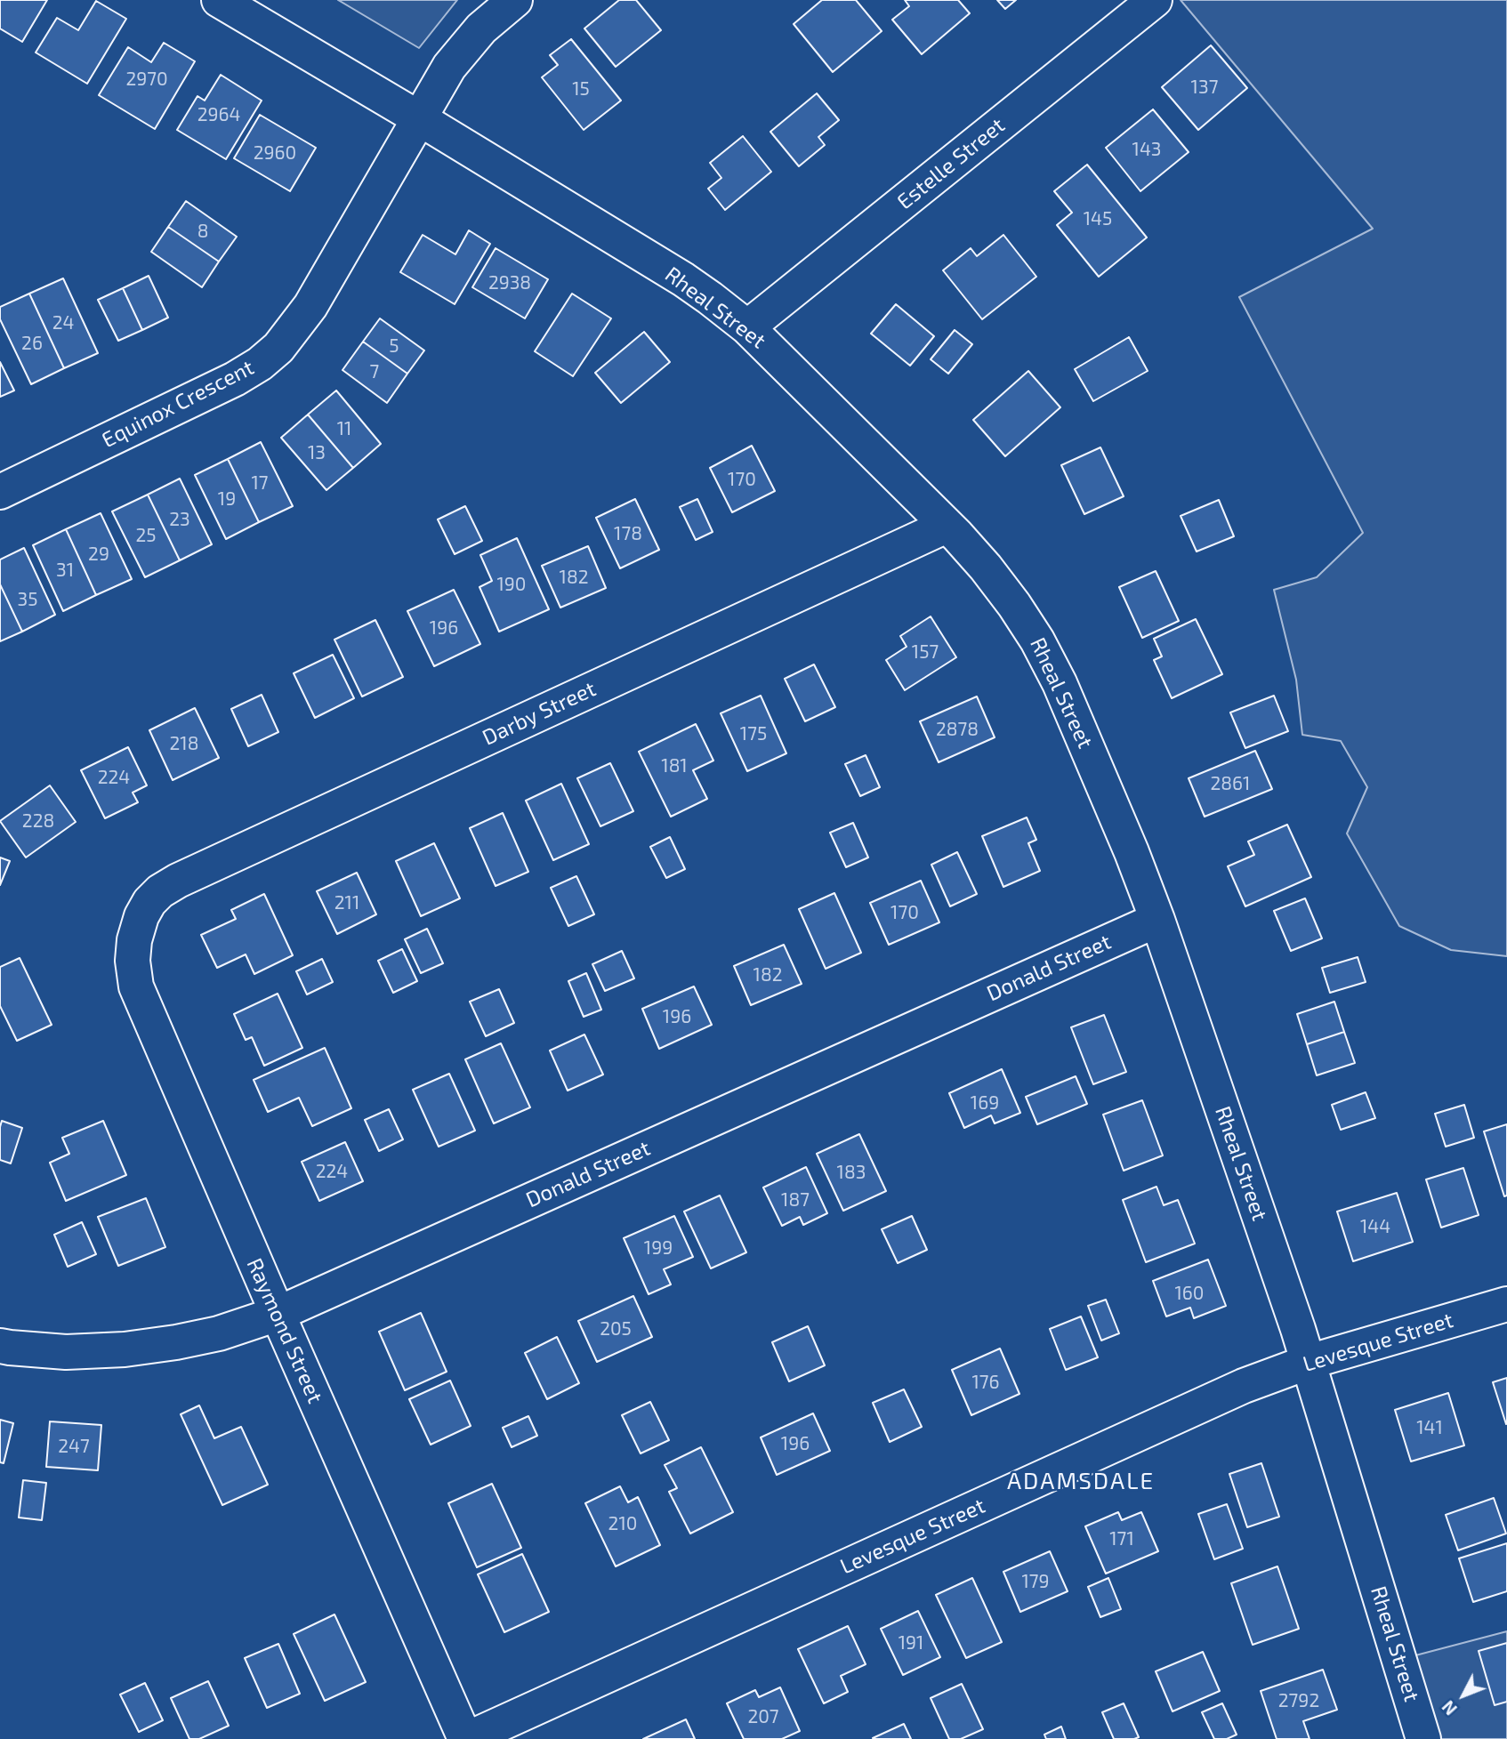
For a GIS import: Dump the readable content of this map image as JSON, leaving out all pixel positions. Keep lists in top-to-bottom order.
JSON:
{
  "streets": {
    "street": [
      "Estelle Street",
      "Rheal Street",
      "Equinox Crescent",
      "Darby Street",
      "Donald Street",
      "Raymond Street",
      "Levesque Street"
    ]
  },
  "crossings": [
    ["Estelle Street", "Rheal Street"],
    ["Rheal Street", "Equinox Crescent"],
    ["Rheal Street", "Darby Street"],
    ["Rheal Street", "Donald Street"],
    ["Rheal Street", "Levesque Street"],
    ["Darby Street", "Raymond Street"],
    ["Donald Street", "Raymond Street"],
    ["Raymond Street", "Levesque Street"]
  ],
  "districts": ["ADAMSDALE"],
  "house_numbers": [
    "2970",
    "137",
    "15",
    "2964",
    "143",
    "2960",
    "145",
    "8",
    "2938",
    "24",
    "26",
    "5",
    "7",
    "11",
    "13",
    "170",
    "17",
    "19",
    "23",
    "178",
    "25",
    "29",
    "31",
    "182",
    "190",
    "35",
    "196",
    "157",
    "2878",
    "175",
    "218",
    "181",
    "224",
    "2861",
    "228",
    "211",
    "170",
    "182",
    "196",
    "169",
    "224",
    "183",
    "187",
    "144",
    "199",
    "160",
    "205",
    "176",
    "141",
    "196",
    "247",
    "210",
    "171",
    "179",
    "191",
    "2792",
    "207"
  ],
  "north": "bottom left"
}
